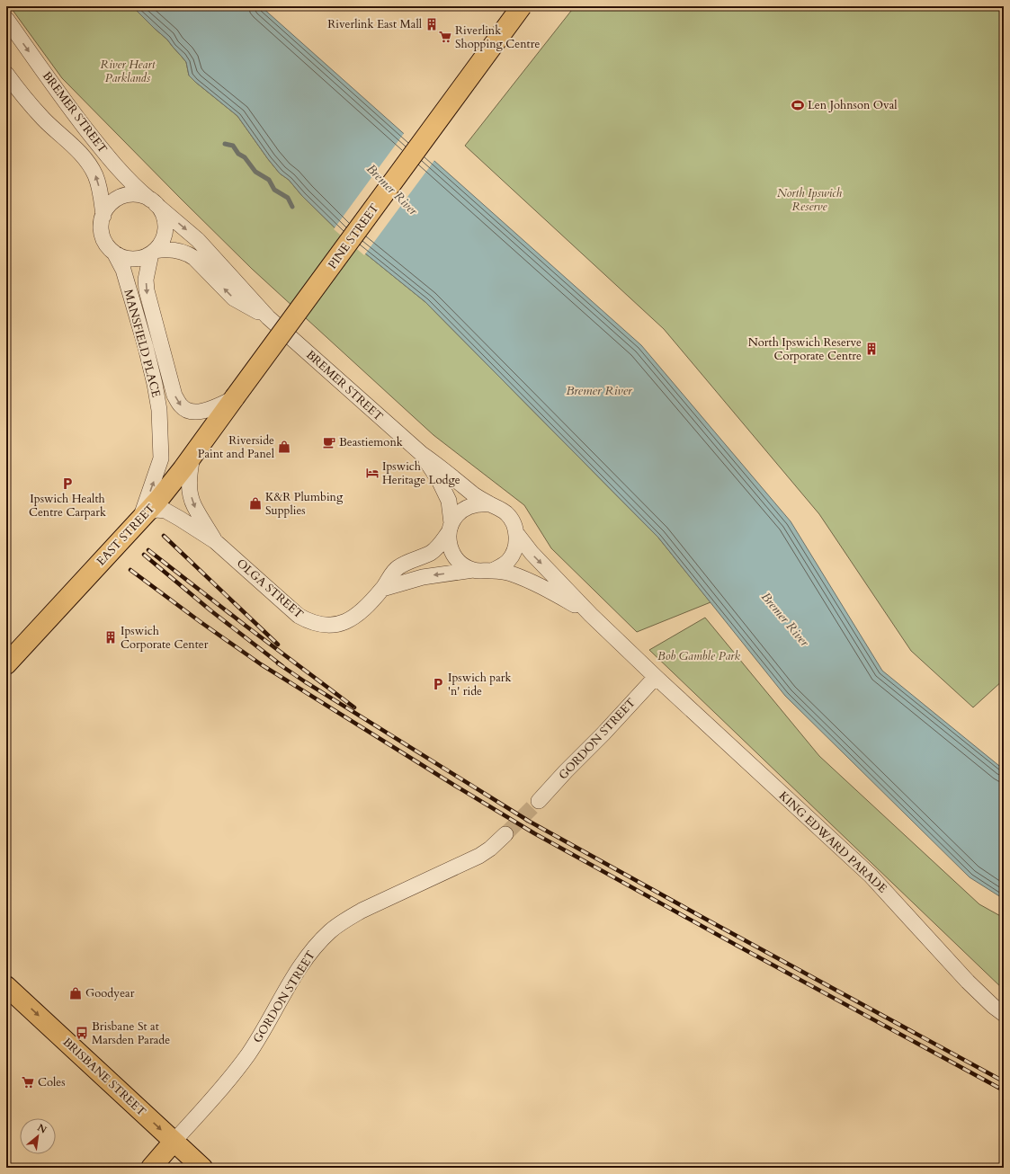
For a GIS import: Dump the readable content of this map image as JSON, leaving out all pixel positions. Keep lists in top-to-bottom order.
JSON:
{
  "streets": {
    "main road": [
      "PINE STREET",
      "EAST STREET",
      "GORDON STREET",
      "BRISBANE STREET"
    ],
    "street": [
      "BREMER STREET",
      "MANSFIELD PLACE",
      "OLGA STREET",
      "KING EDWARD PARADE"
    ]
  },
  "crossings": [
    ["BREMER STREET", "MANSFIELD PLACE"],
    ["BREMER STREET", "OLGA STREET"],
    ["BREMER STREET", "GORDON STREET"],
    ["BREMER STREET", "KING EDWARD PARADE"],
    ["PINE STREET", "MANSFIELD PLACE"],
    ["PINE STREET", "EAST STREET"],
    ["MANSFIELD PLACE", "EAST STREET"],
    ["MANSFIELD PLACE", "OLGA STREET"],
    ["EAST STREET", "OLGA STREET"],
    ["GORDON STREET", "KING EDWARD PARADE"],
    ["GORDON STREET", "BRISBANE STREET"]
  ],
  "one_way": ["BRISBANE STREET"],
  "water": ["Bremer River"],
  "parks": ["River Heart Parklands", "North Ipswich Reserve", "Bob Gamble Park"],
  "places": {
    "building": ["Riverlink East Mall", "North Ipswich Reserve Corporate Centre", "Ipswich Corporate Center"],
    "supermarket": ["Riverlink Shopping Centre", "Coles"],
    "sports": ["Len Johnson Oval"],
    "cafe": ["Beastiemonk"],
    "shop": ["Riverside Paint and Panel", "K&R Plumbing Supplies", "Goodyear"],
    "hotel": ["Ipswich Heritage Lodge"],
    "parking": ["Ipswich Health Centre Carpark", "Ipswich park 'n' ride"],
    "bus stop": ["Brisbane St at Marsden Parade"]
  },
  "north": "top right"
}
